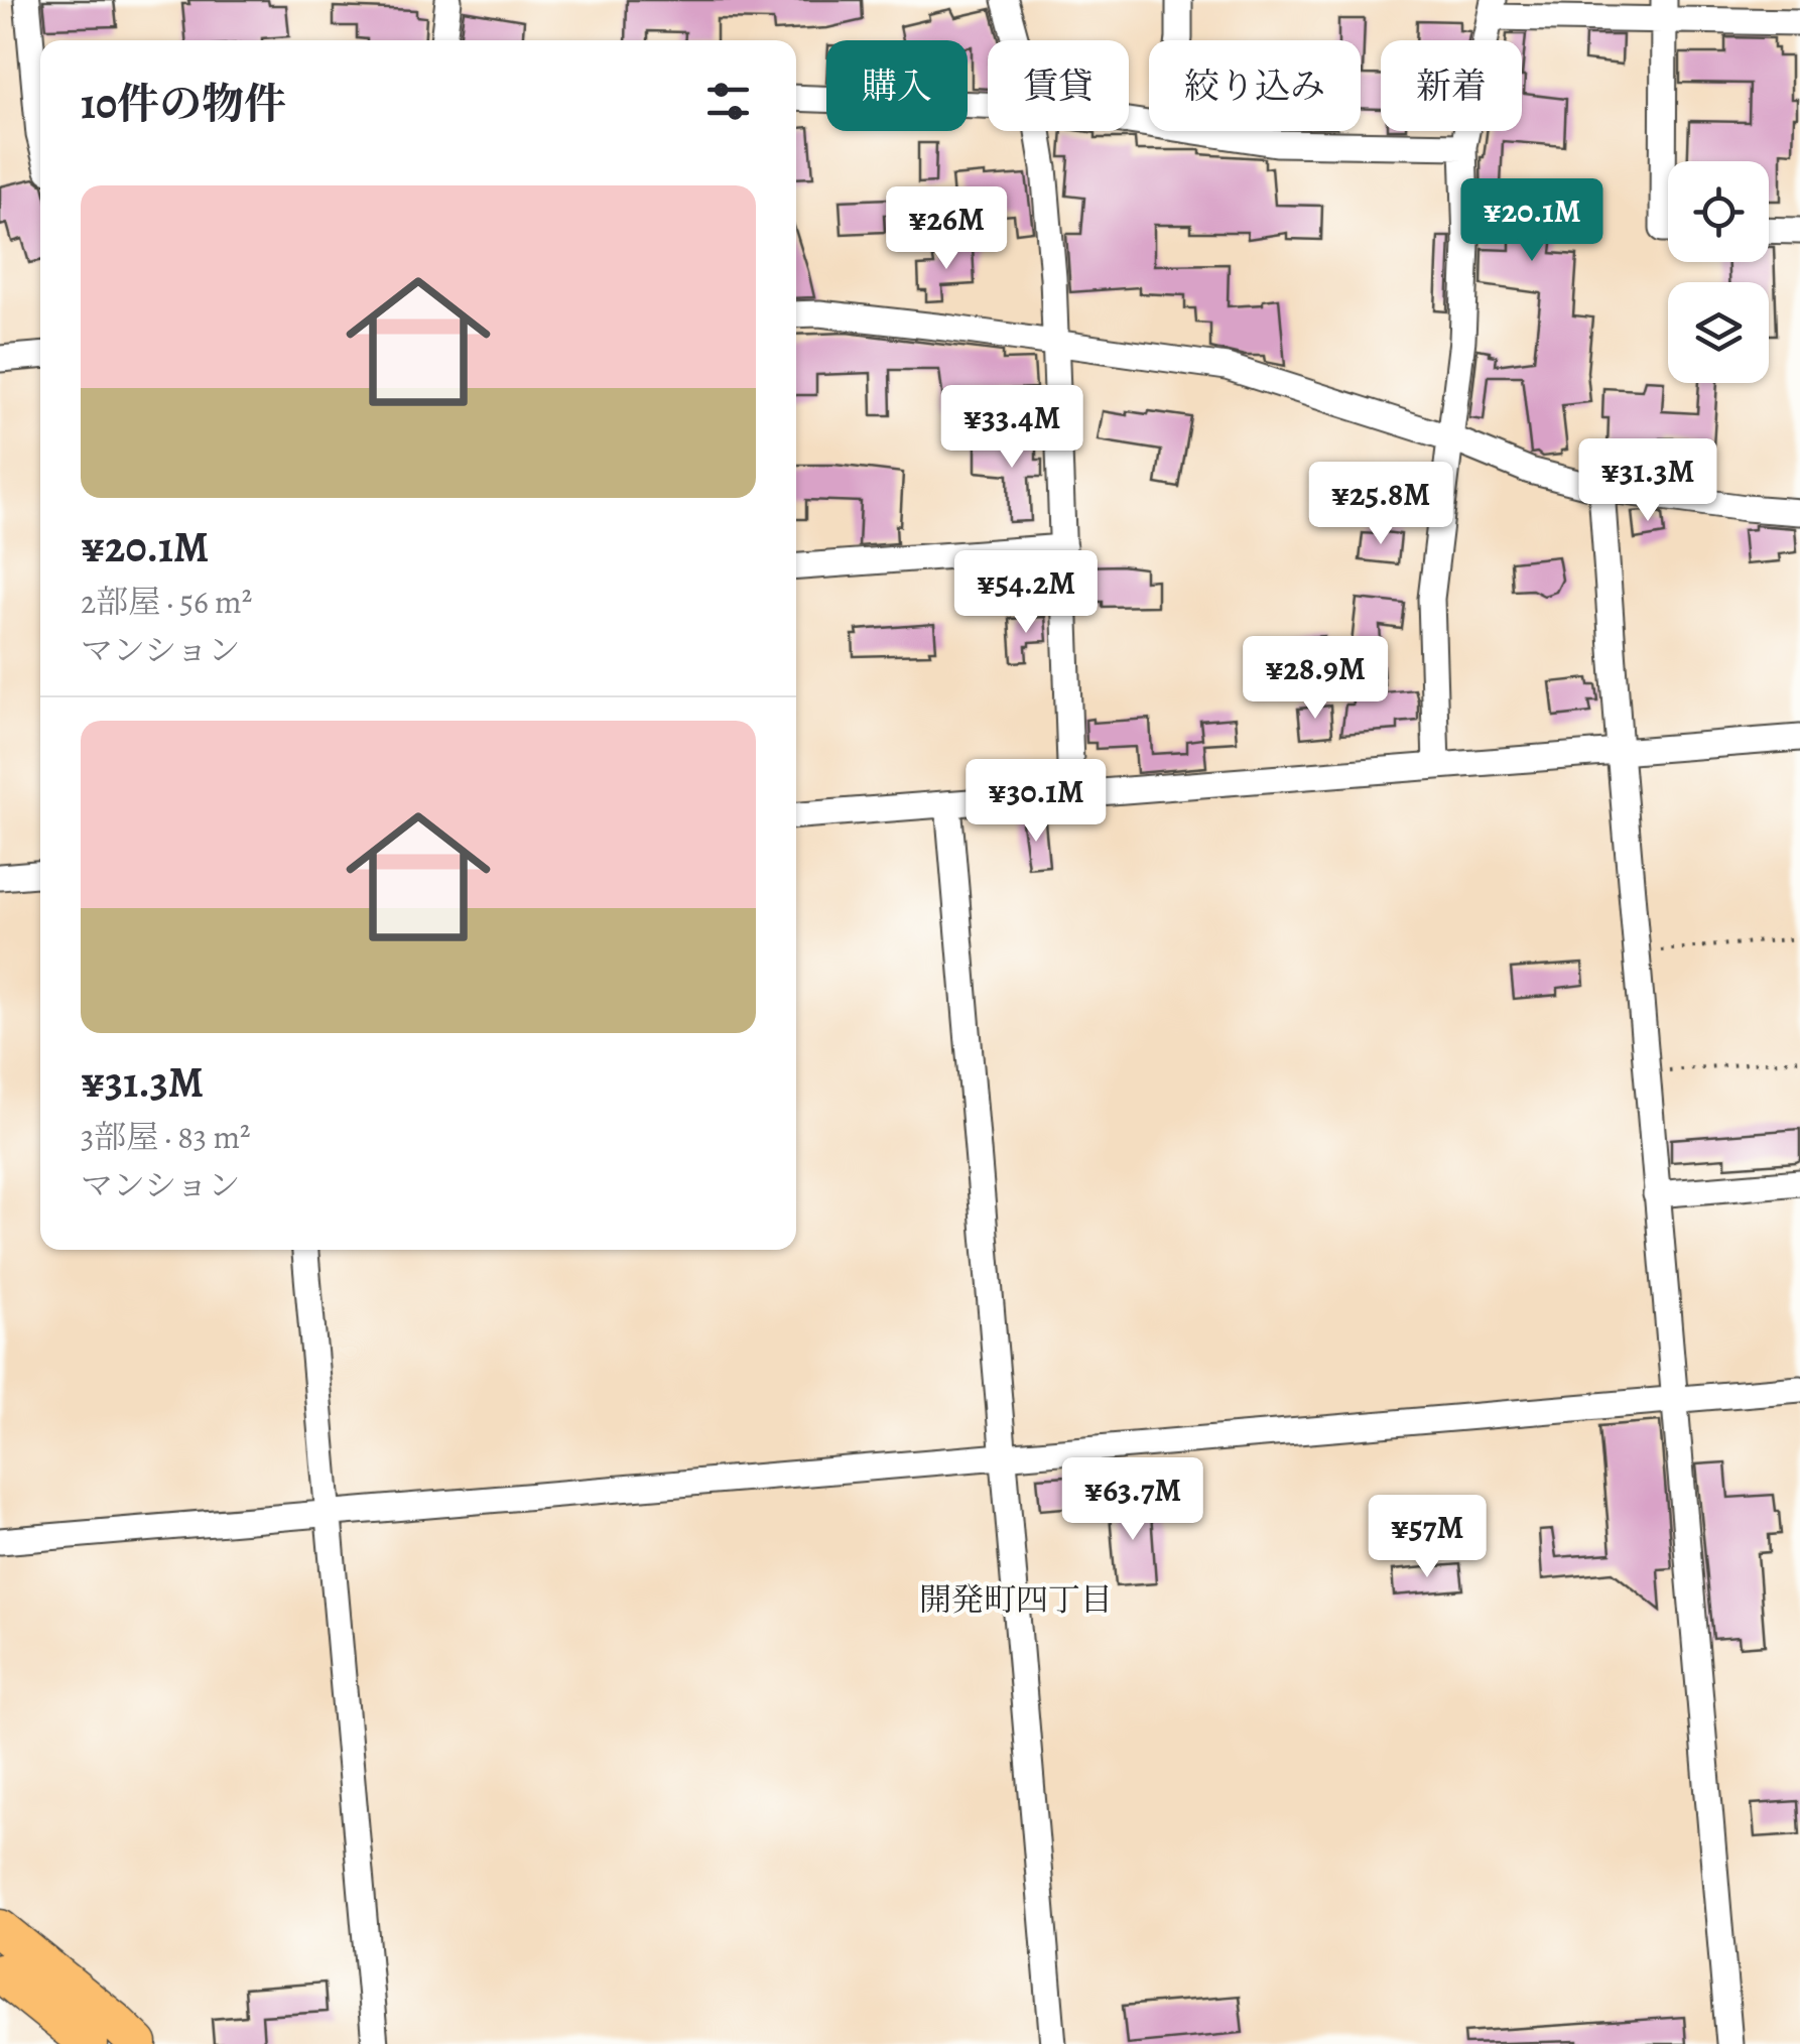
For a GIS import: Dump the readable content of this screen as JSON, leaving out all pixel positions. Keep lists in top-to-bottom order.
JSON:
{
  "districts": ["開発町四丁目"],
  "page": {
    "chip": [
      "購入",
      "賃貸",
      "絞り込み",
      "新着"
    ],
    "heading": "10件の物件",
    "list": [
      {
        "name": "¥20.1M",
        "note": "2部屋 · 56 m² · マンション"
      },
      {
        "name": "¥31.3M",
        "note": "3部屋 · 83 m² · マンション"
      }
    ],
    "price": [
      "¥20.1M",
      "¥26M",
      "¥33.4M",
      "¥31.3M",
      "¥25.8M",
      "¥54.2M",
      "¥28.9M",
      "¥30.1M",
      "¥63.7M",
      "¥57M"
    ]
  }
}
